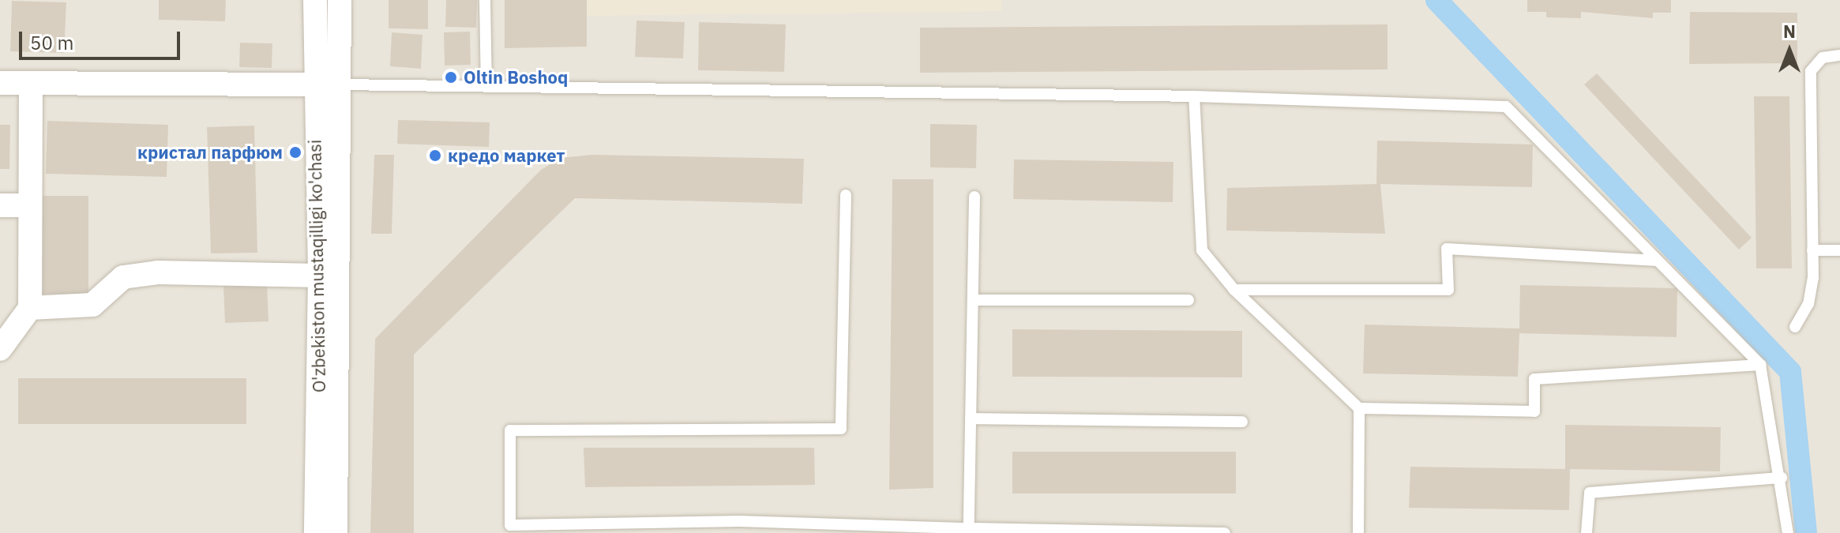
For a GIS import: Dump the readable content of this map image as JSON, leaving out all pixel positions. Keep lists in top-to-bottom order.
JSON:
{
  "streets": {
    "street": ["O'zbekiston mustaqilligi ko'chasi"]
  },
  "places": ["Oltin Boshoq", "кристал парфюм", "кредо маркет"],
  "scale_bar": "50 m",
  "north": "top"
}
